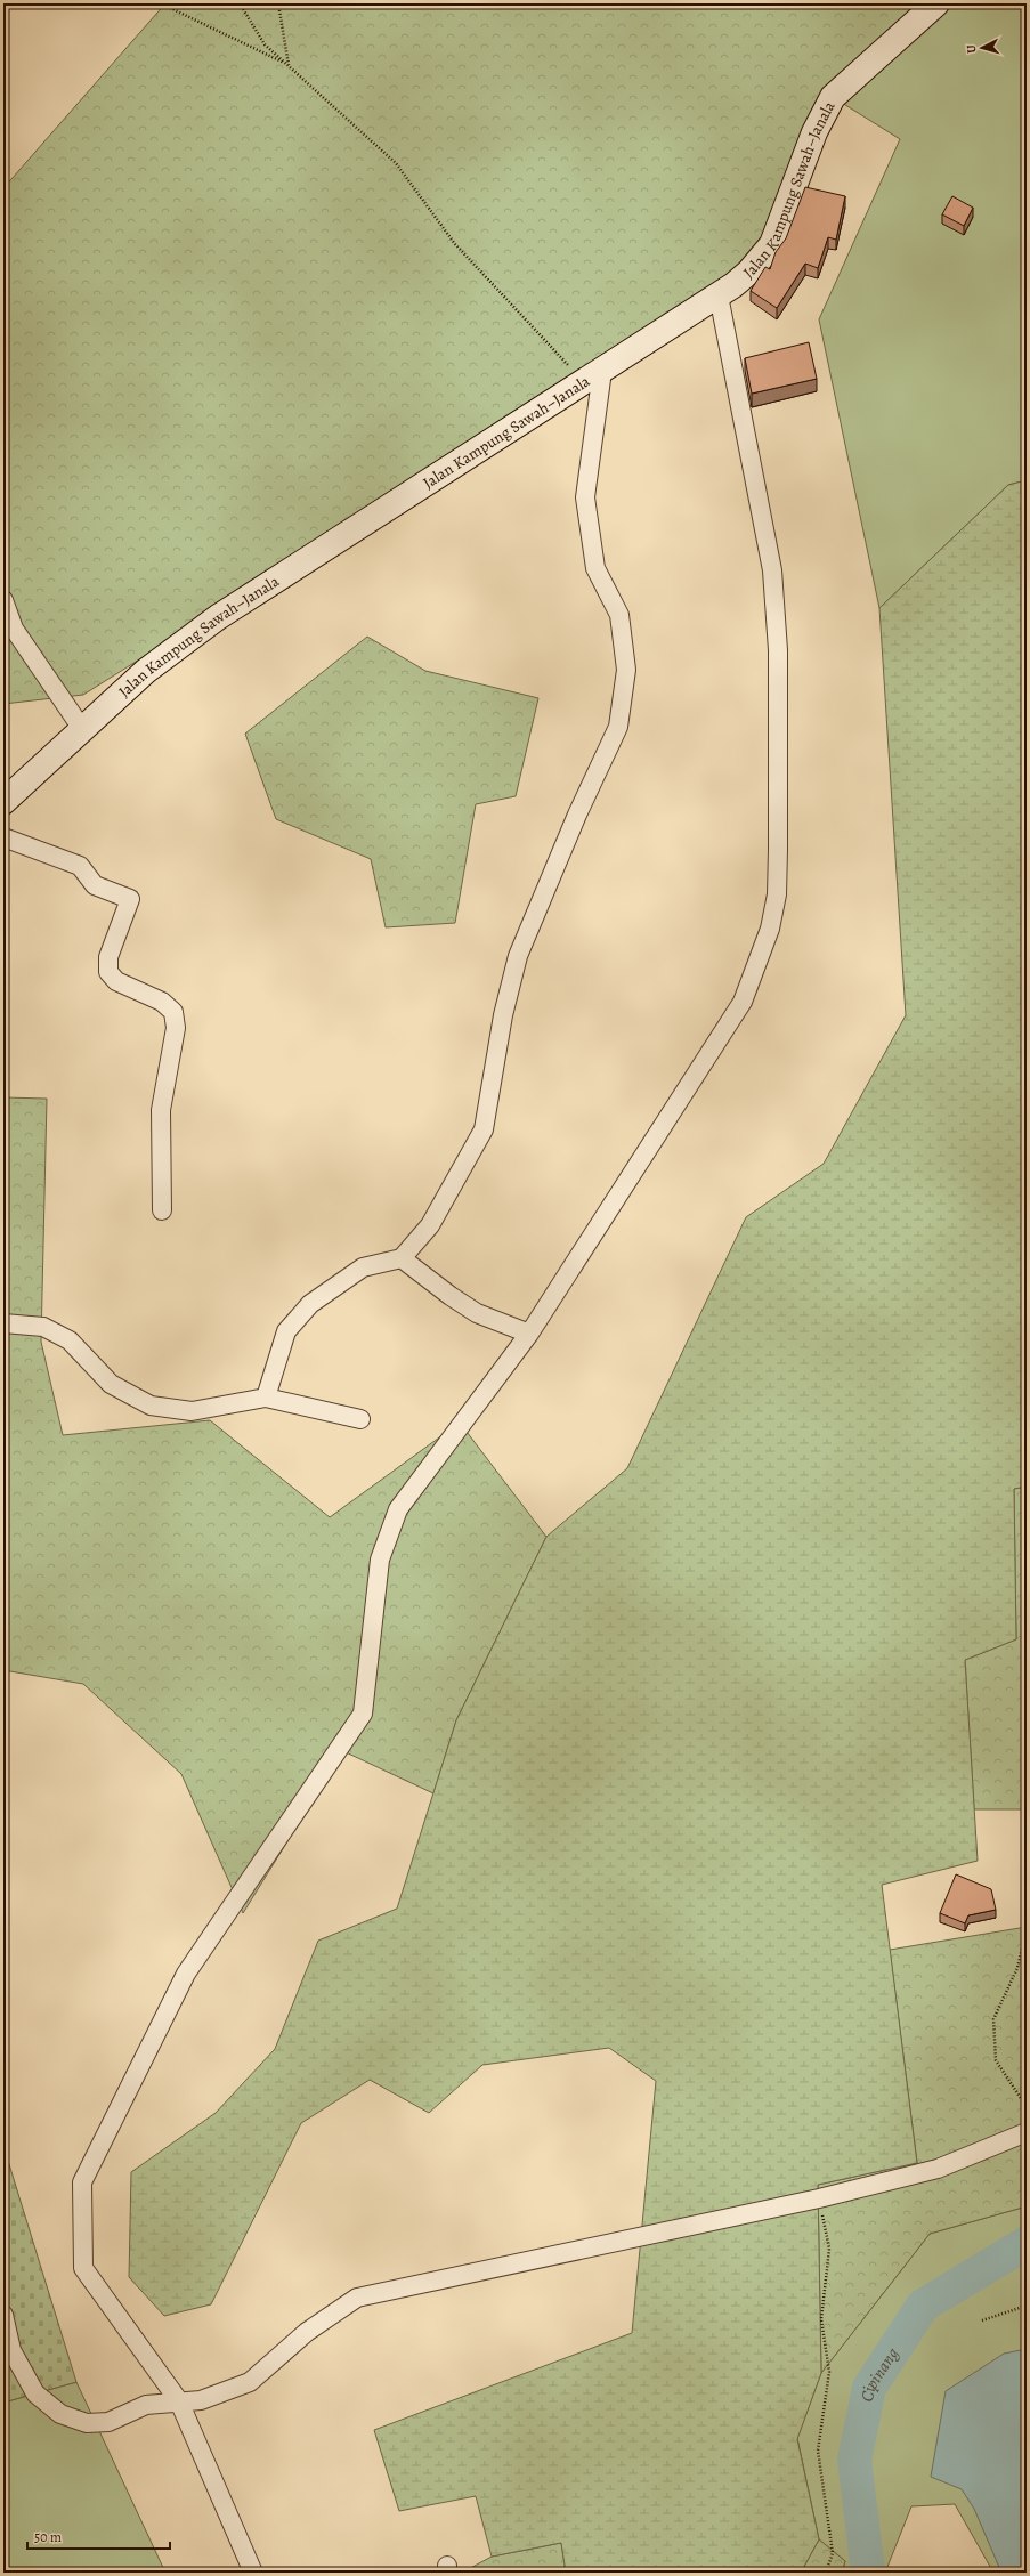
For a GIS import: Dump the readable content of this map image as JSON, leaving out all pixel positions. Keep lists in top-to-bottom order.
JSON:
{
  "streets": {
    "main road": ["Jalan Kampung Sawah–Janala"]
  },
  "water": ["Cipinang"],
  "scale_bar": "50 m",
  "north": "left"
}
